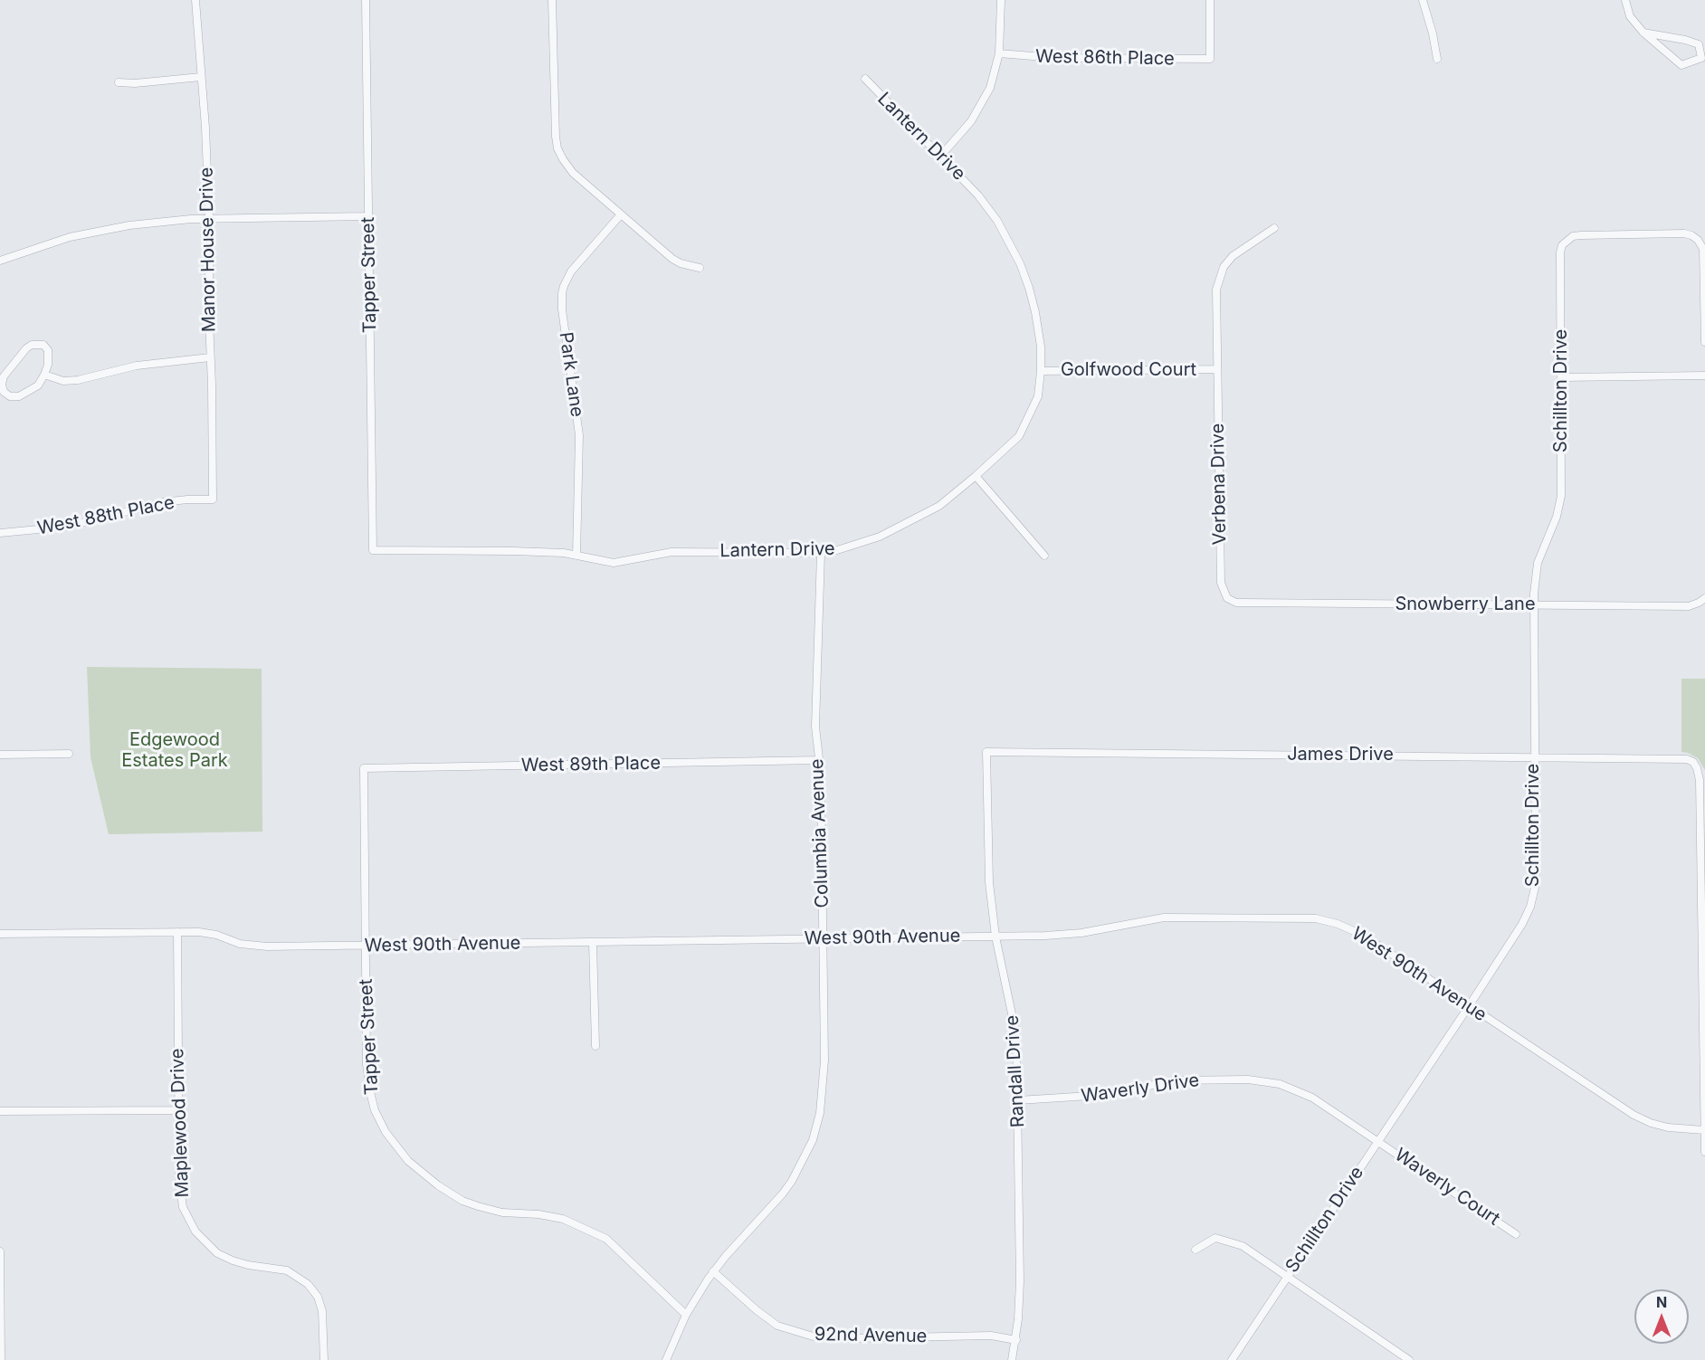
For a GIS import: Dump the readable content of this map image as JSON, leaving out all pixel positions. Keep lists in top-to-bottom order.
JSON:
{
  "streets": {
    "street": [
      "West 86th Place",
      "Lantern Drive",
      "Manor House Drive",
      "Tapper Street",
      "Golfwood Court",
      "Park Lane",
      "Schillton Drive",
      "Verbena Drive",
      "West 88th Place",
      "Snowberry Lane",
      "James Drive",
      "West 89th Place",
      "Columbia Avenue",
      "West 90th Avenue",
      "Randall Drive",
      "Waverly Drive",
      "Maplewood Drive",
      "Waverly Court",
      "92nd Avenue"
    ]
  },
  "crossings": [
    ["Lantern Drive", "Tapper Street"],
    ["Lantern Drive", "Golfwood Court"],
    ["Lantern Drive", "Park Lane"],
    ["Lantern Drive", "Columbia Avenue"],
    ["Manor House Drive", "West 88th Place"],
    ["Tapper Street", "West 89th Place"],
    ["Tapper Street", "Columbia Avenue"],
    ["Tapper Street", "West 90th Avenue"],
    ["Golfwood Court", "Verbena Drive"],
    ["Schillton Drive", "Snowberry Lane"],
    ["Schillton Drive", "James Drive"],
    ["Schillton Drive", "West 90th Avenue"],
    ["Schillton Drive", "Waverly Drive"],
    ["Schillton Drive", "Waverly Court"],
    ["Verbena Drive", "Snowberry Lane"],
    ["James Drive", "Randall Drive"],
    ["West 89th Place", "Columbia Avenue"],
    ["Columbia Avenue", "West 90th Avenue"],
    ["Columbia Avenue", "92nd Avenue"],
    ["West 90th Avenue", "Randall Drive"],
    ["West 90th Avenue", "Maplewood Drive"],
    ["Randall Drive", "Waverly Drive"],
    ["Randall Drive", "92nd Avenue"],
    ["Waverly Drive", "Waverly Court"]
  ],
  "parks": ["Edgewood Estates Park"],
  "north": "top"
}
